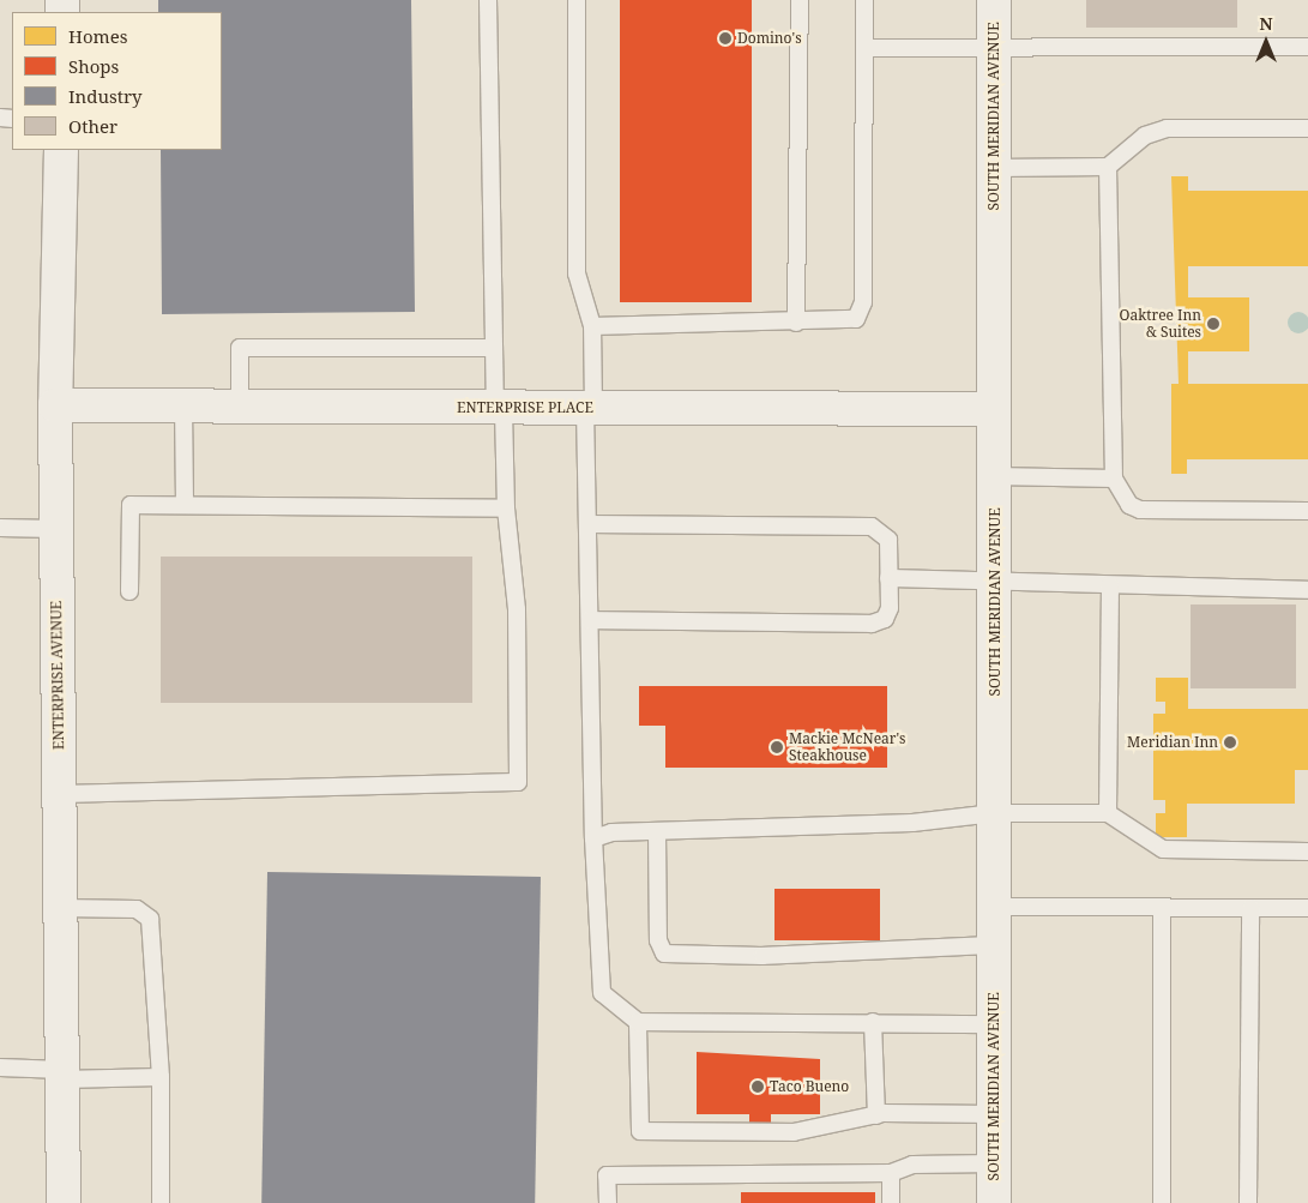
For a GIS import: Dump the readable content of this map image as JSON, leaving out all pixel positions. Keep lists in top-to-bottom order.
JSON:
{
  "streets": {
    "street": ["SOUTH MERIDIAN AVENUE", "ENTERPRISE PLACE", "ENTERPRISE AVENUE"]
  },
  "crossings": [
    ["SOUTH MERIDIAN AVENUE", "ENTERPRISE PLACE"],
    ["ENTERPRISE PLACE", "ENTERPRISE AVENUE"]
  ],
  "places": [
    "Domino's",
    "Oaktree Inn & Suites",
    "Meridian Inn",
    "Mackie McNear's Steakhouse",
    "Taco Bueno"
  ],
  "legend": [
    "Homes",
    "Shops",
    "Industry",
    "Other"
  ],
  "north": "top"
}
